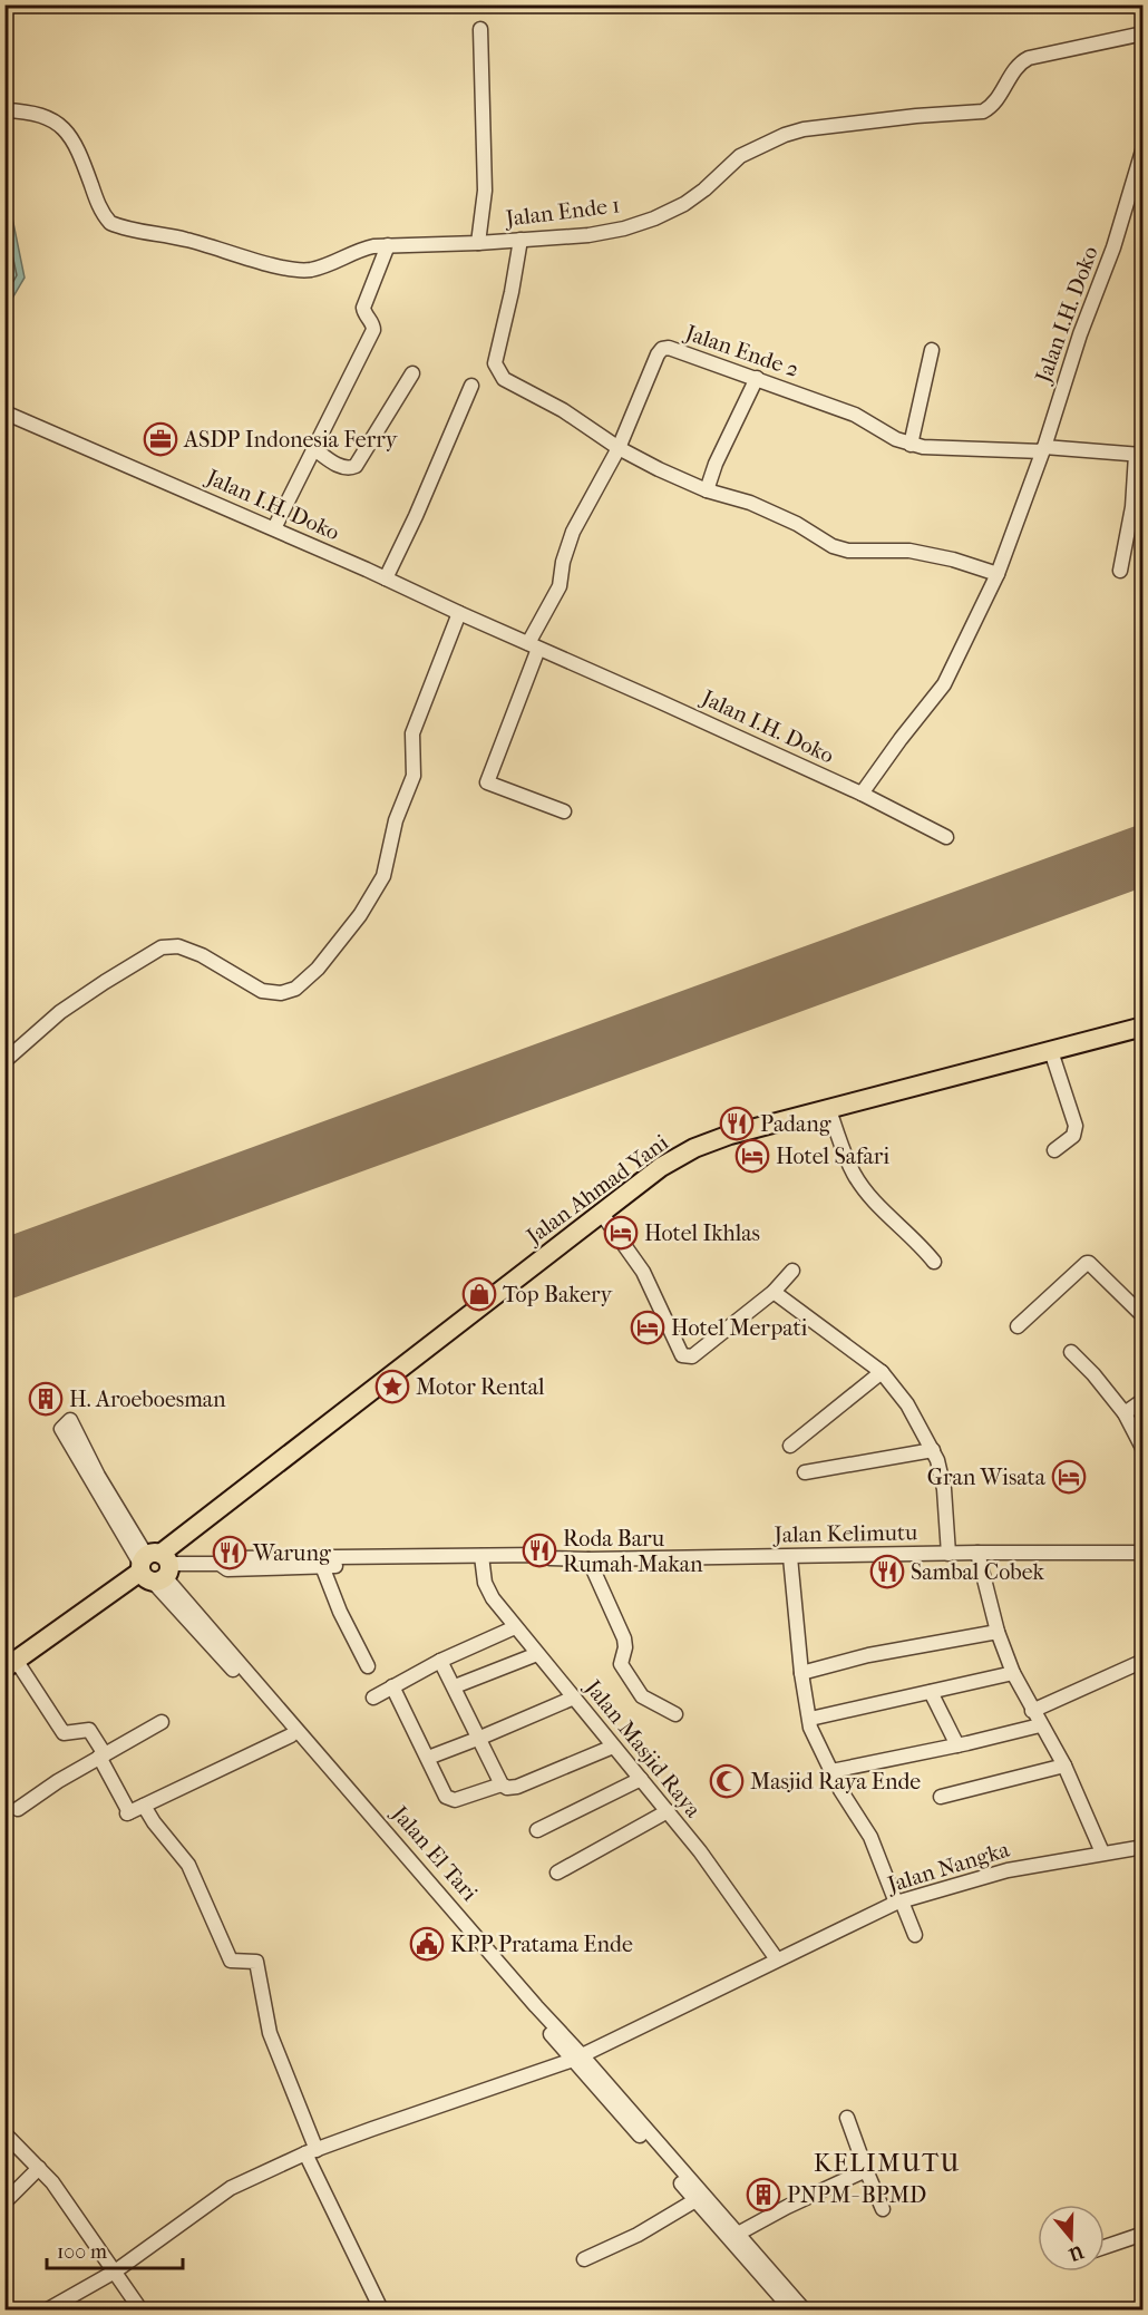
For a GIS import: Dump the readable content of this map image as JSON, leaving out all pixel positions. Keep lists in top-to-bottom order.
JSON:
{
  "streets": {
    "highway": ["Jalan Ahmad Yani"],
    "street": [
      "Jalan Ende 1",
      "Jalan I.H. Doko",
      "Jalan Ende 2",
      "Jalan Kelimutu",
      "Jalan Masjid Raya",
      "Jalan El Tari",
      "Jalan Nangka"
    ]
  },
  "crossings": [
    ["Jalan I.H. Doko", "Jalan Ende 2"],
    ["Jalan Ahmad Yani", "Jalan El Tari"],
    ["Jalan Kelimutu", "Jalan Masjid Raya"],
    ["Jalan Masjid Raya", "Jalan Nangka"],
    ["Jalan El Tari", "Jalan Nangka"]
  ],
  "districts": ["KELIMUTU"],
  "places": {
    "office": ["ASDP Indonesia Ferry"],
    "restaurant": [
      "Padang",
      "Roda Baru Rumah Makan",
      "Warung",
      "Sambal Cobek"
    ],
    "hotel": [
      "Hotel Safari",
      "Hotel Ikhlas",
      "Hotel Merpati",
      "Gran Wisata"
    ],
    "shop": ["Top Bakery"],
    "place": ["Motor Rental"],
    "building": ["H. Aroeboesman", "PNPM- BPMD"],
    "mosque": ["Masjid Raya Ende"],
    "public building": ["KPP Pratama Ende"]
  },
  "scale_bar": "100 m",
  "north": "bottom"
}
